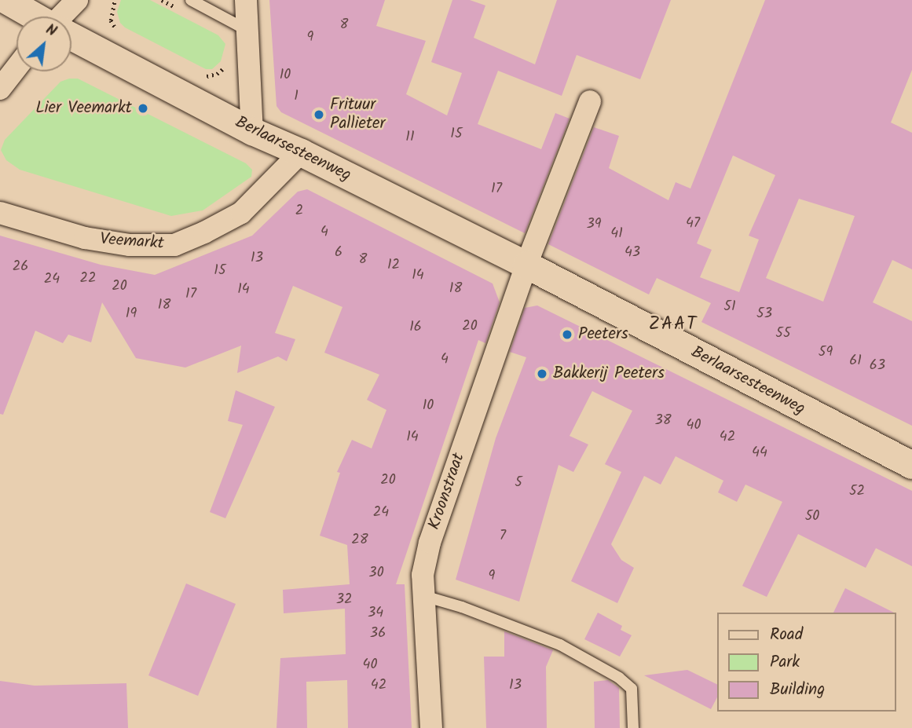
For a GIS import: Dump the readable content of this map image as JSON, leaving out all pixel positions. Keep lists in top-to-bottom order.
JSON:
{
  "streets": {
    "street": ["Berlaarsesteenweg", "Veemarkt", "Kroonstraat"]
  },
  "crossings": [
    ["Berlaarsesteenweg", "Veemarkt"],
    ["Berlaarsesteenweg", "Kroonstraat"]
  ],
  "districts": ["ZAAT"],
  "places": [
    "Lier Veemarkt",
    "Frituur Pallieter",
    "Peeters",
    "Bakkerij Peeters"
  ],
  "house_numbers": [
    "8",
    "9",
    "10",
    "1",
    "15",
    "11",
    "17",
    "2",
    "47",
    "39",
    "4",
    "41",
    "6",
    "43",
    "13",
    "8",
    "12",
    "26",
    "15",
    "14",
    "22",
    "24",
    "20",
    "18",
    "14",
    "17",
    "18",
    "51",
    "19",
    "53",
    "20",
    "16",
    "55",
    "59",
    "4",
    "61",
    "63",
    "10",
    "38",
    "40",
    "14",
    "42",
    "44",
    "20",
    "5",
    "52",
    "24",
    "50",
    "7",
    "28",
    "30",
    "9",
    "32",
    "34",
    "36",
    "40",
    "42",
    "13"
  ],
  "legend": ["Road", "Park", "Building"],
  "north": "top right"
}
